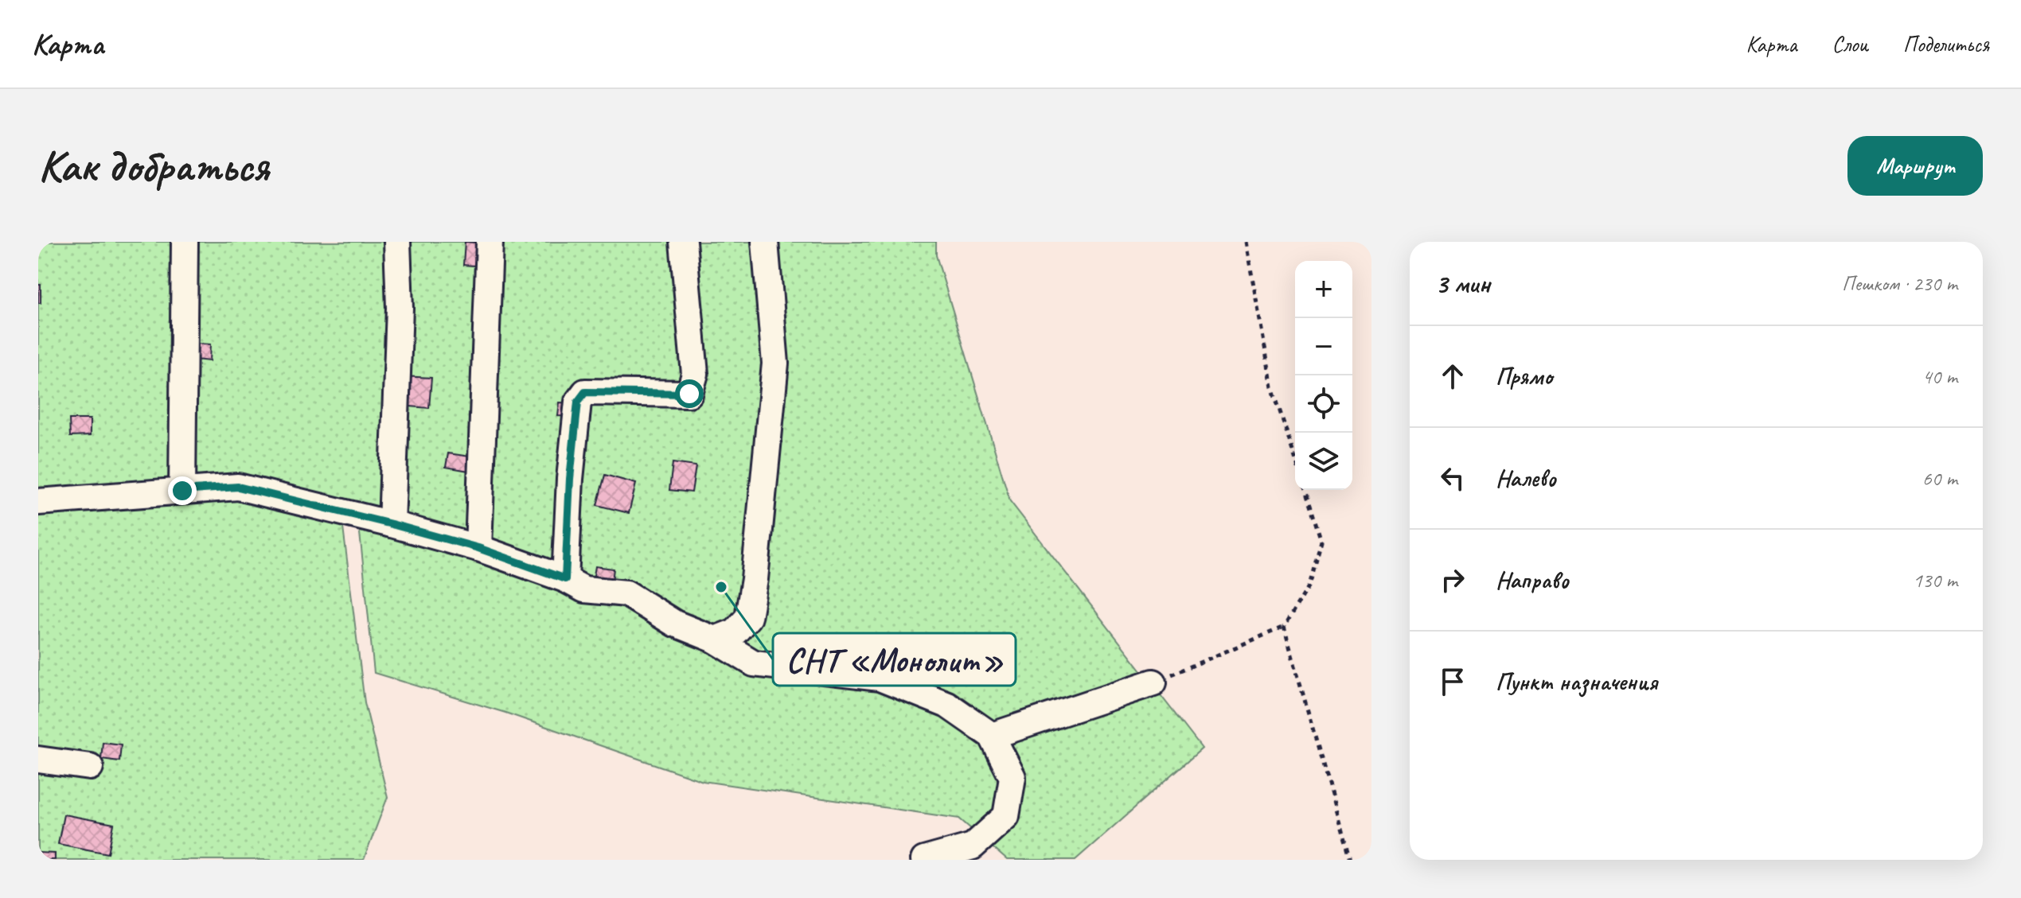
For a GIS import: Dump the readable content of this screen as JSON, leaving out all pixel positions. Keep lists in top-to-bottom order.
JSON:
{
  "places": ["СНТ «Монолит»"],
  "page": {
    "header": "Карта",
    "nav": ["Карта", "Слои", "Поделиться"],
    "buttons": "Маршрут",
    "title": "Как добраться",
    "heading": ["3 мин", "Пешком · 230 m"],
    "map_buttons": ["+", "−"],
    "list": [
      ["Прямо", "40 m"],
      ["Налево", "60 m"],
      ["Направо", "130 m"],
      "Пункт назначения"
    ]
  }
}
